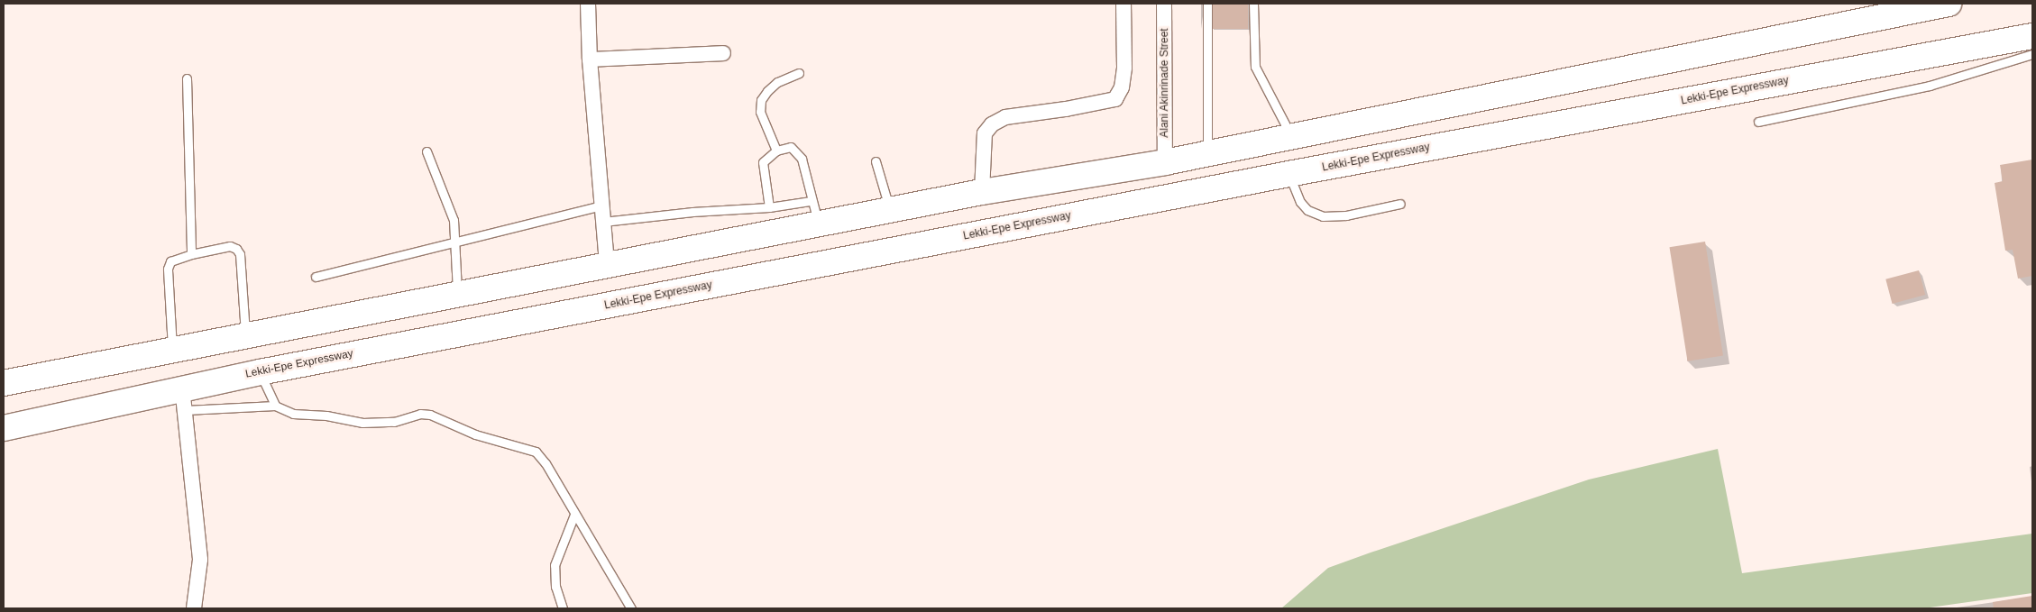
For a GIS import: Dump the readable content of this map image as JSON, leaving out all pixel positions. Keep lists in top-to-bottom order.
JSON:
{
  "streets": {
    "highway": ["Lekki-Epe Expressway"],
    "street": ["Alani Akinrinade Street"]
  }
}
